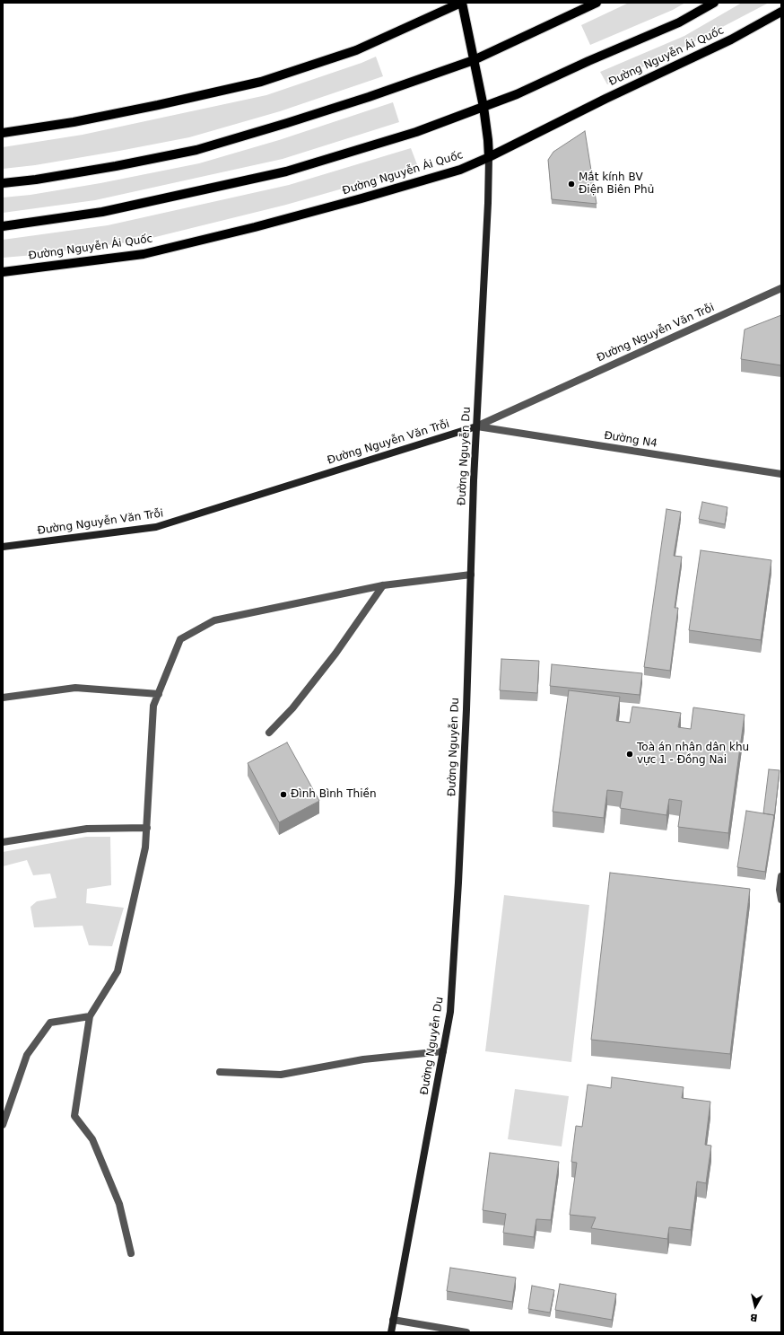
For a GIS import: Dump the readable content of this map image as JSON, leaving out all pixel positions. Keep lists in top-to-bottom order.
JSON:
{
  "streets": {
    "main road": ["Đường Nguyễn Ái Quốc", "Đường Nguyễn Văn Trỗi", "Đường Nguyễn Du"],
    "street": ["Đường N4"]
  },
  "crossings": [
    ["Đường Nguyễn Ái Quốc", "Đường Nguyễn Du"],
    ["Đường Nguyễn Văn Trỗi", "Đường N4"],
    ["Đường Nguyễn Văn Trỗi", "Đường Nguyễn Du"],
    ["Đường N4", "Đường Nguyễn Du"]
  ],
  "places": ["Mắt kính BV Điện Biên Phủ", "Toà án nhân dân khu vực 1 - Đồng Nai", "Đình Bình Thiền"],
  "north": "bottom"
}
